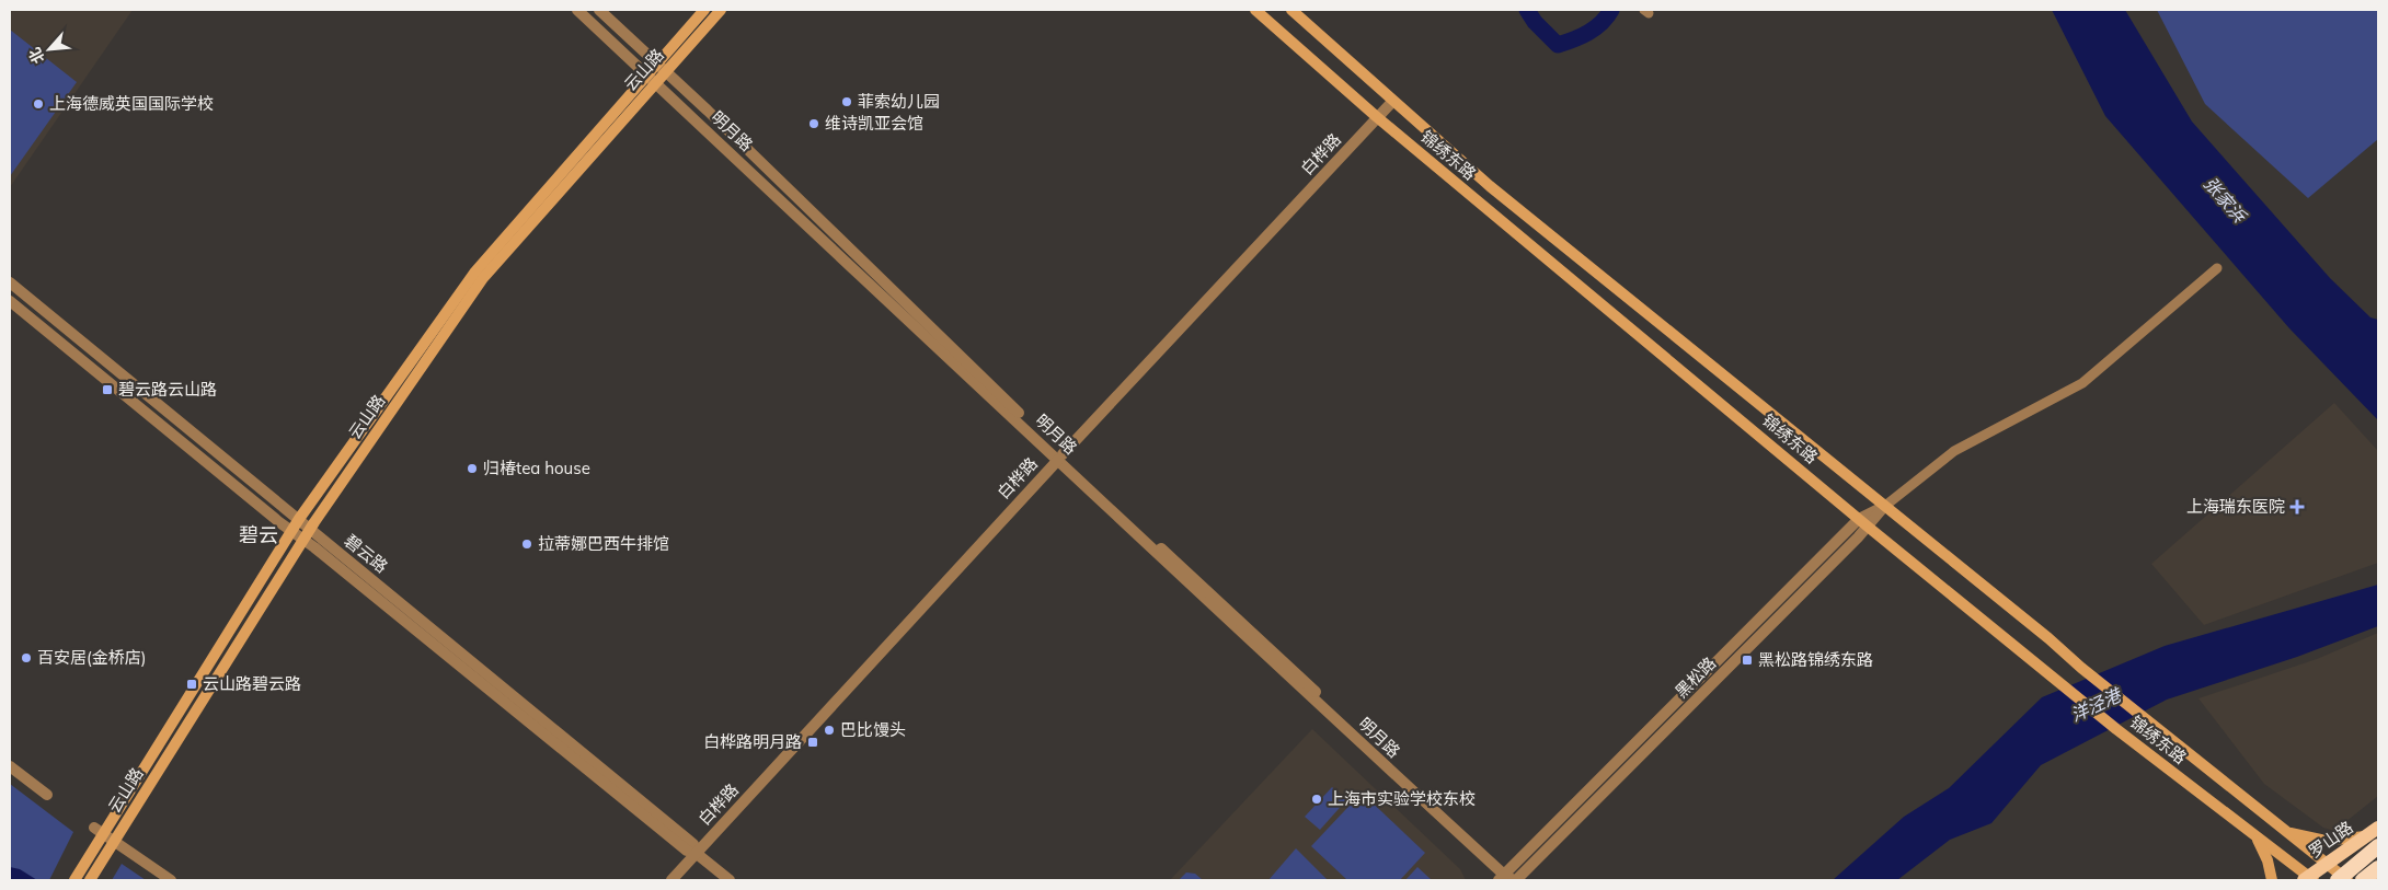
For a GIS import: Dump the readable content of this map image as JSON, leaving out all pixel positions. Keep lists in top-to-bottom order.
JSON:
{
  "streets": {
    "main road": ["云山路", "锦绣东路", "罗山路"],
    "street": [
      "明月路",
      "白桦路",
      "碧云路",
      "黑松路"
    ]
  },
  "crossings": [
    ["云山路", "明月路"],
    ["云山路", "碧云路"],
    ["明月路", "白桦路"],
    ["明月路", "黑松路"],
    ["白桦路", "锦绣东路"],
    ["白桦路", "碧云路"],
    ["锦绣东路", "黑松路"],
    ["锦绣东路", "罗山路"]
  ],
  "districts": ["碧云"],
  "water": ["张家浜", "洋泾港"],
  "places": {
    "other": [
      "菲索幼儿园",
      "上海德威英国国际学校",
      "维诗凯亚会馆",
      "归椿tea house",
      "拉蒂娜巴西牛排馆",
      "百安居(金桥店)",
      "巴比馒头",
      "上海市实验学校东校"
    ],
    "transit": [
      "碧云路云山路",
      "黑松路锦绣东路",
      "云山路碧云路",
      "白桦路明月路"
    ],
    "health": ["上海瑞东医院"]
  },
  "north": "bottom left"
}
